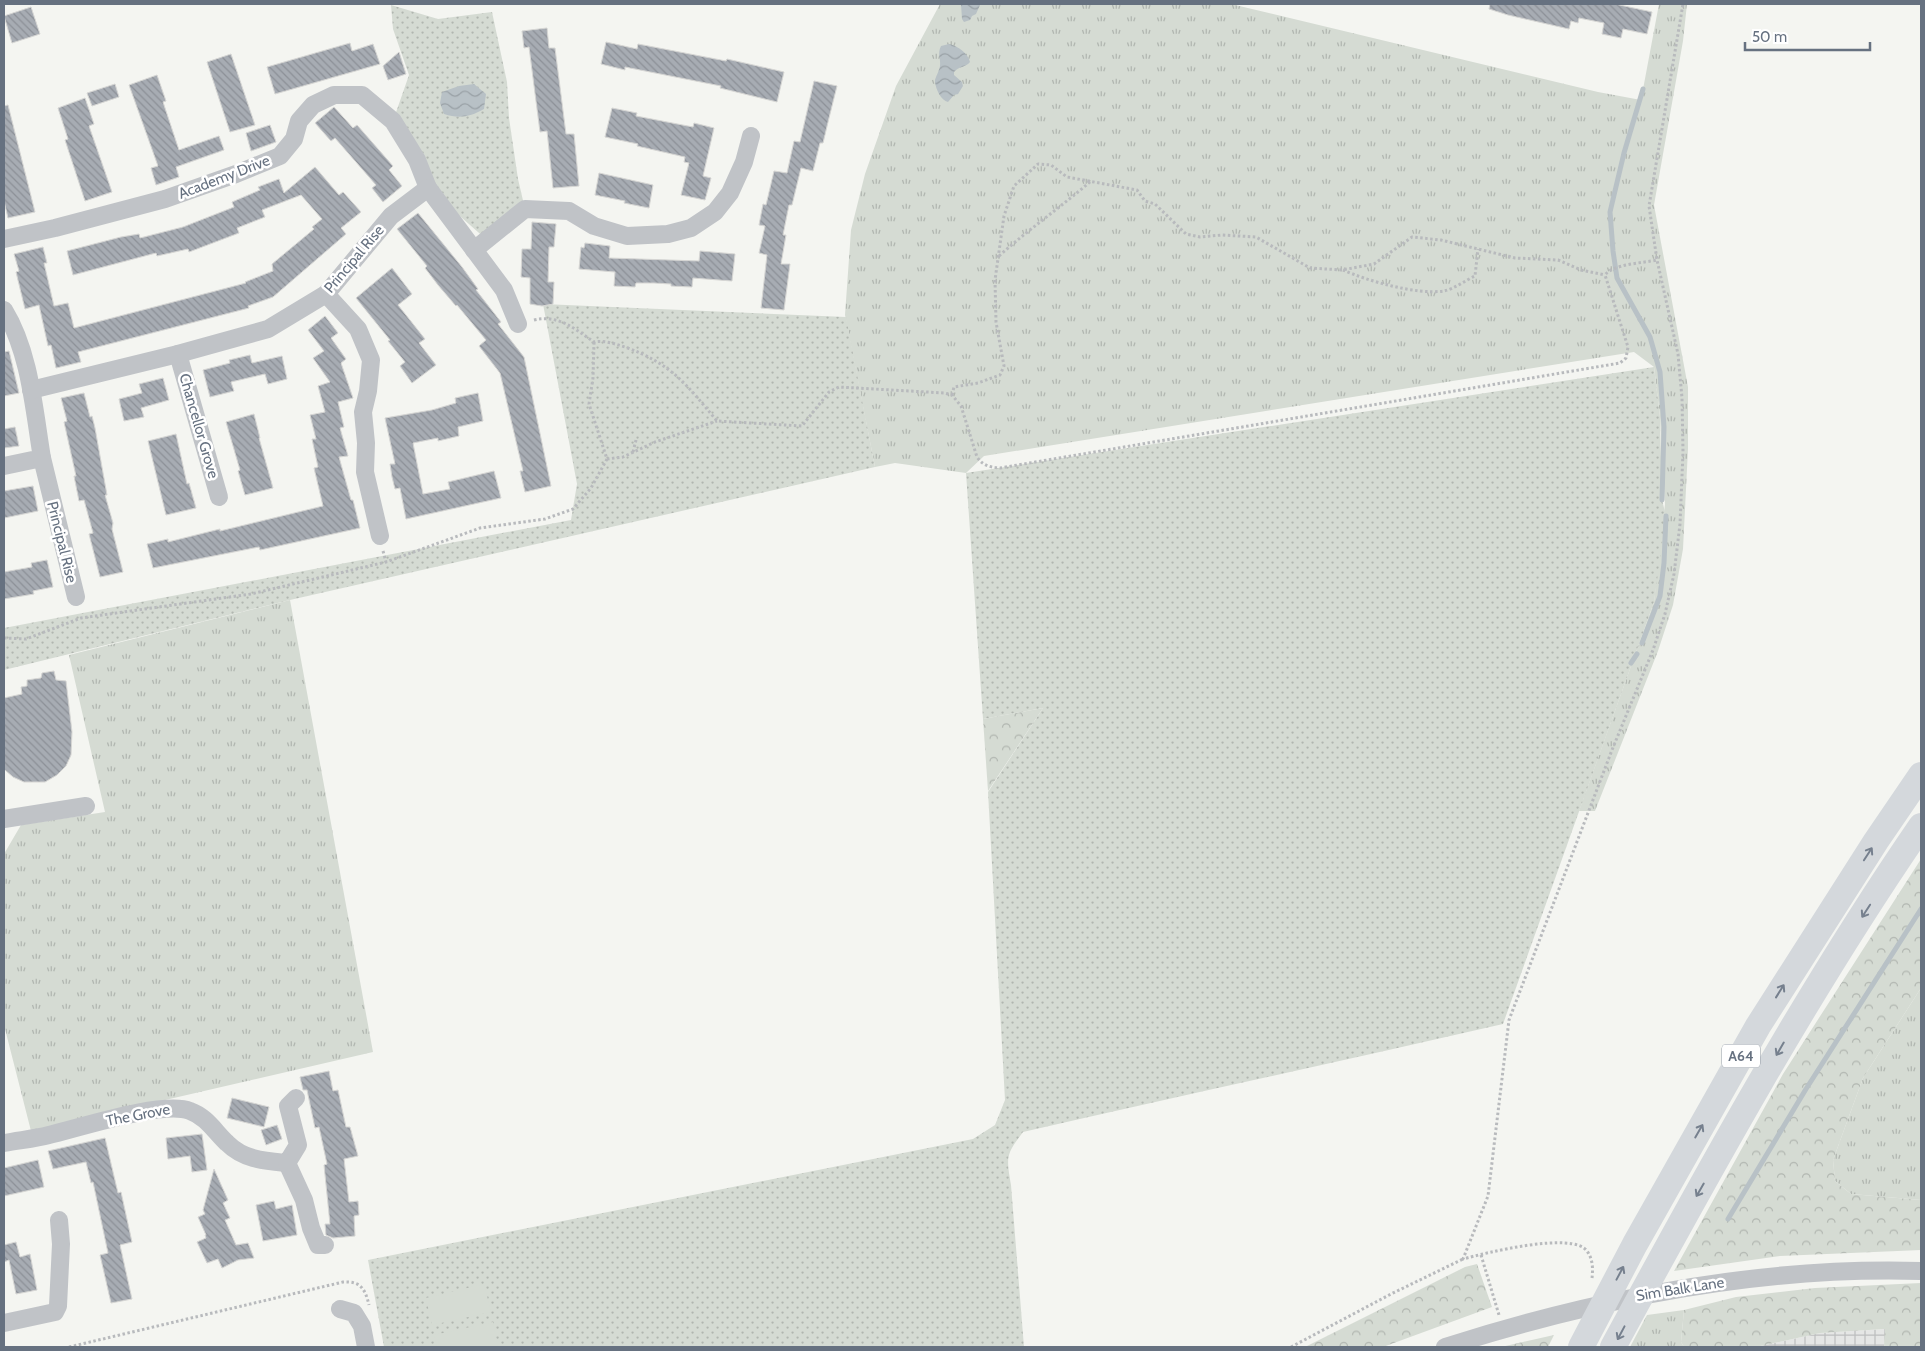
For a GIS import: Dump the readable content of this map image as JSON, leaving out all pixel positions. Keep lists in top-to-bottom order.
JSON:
{
  "streets": {
    "highway": ["A64"],
    "street": [
      "Academy Drive",
      "Principal Rise",
      "Chancellor Grove",
      "The Grove",
      "Sim Balk Lane"
    ]
  },
  "crossings": [
    ["Academy Drive", "Principal Rise"],
    ["Principal Rise", "Chancellor Grove"]
  ],
  "scale_bar": "50 m"
}
